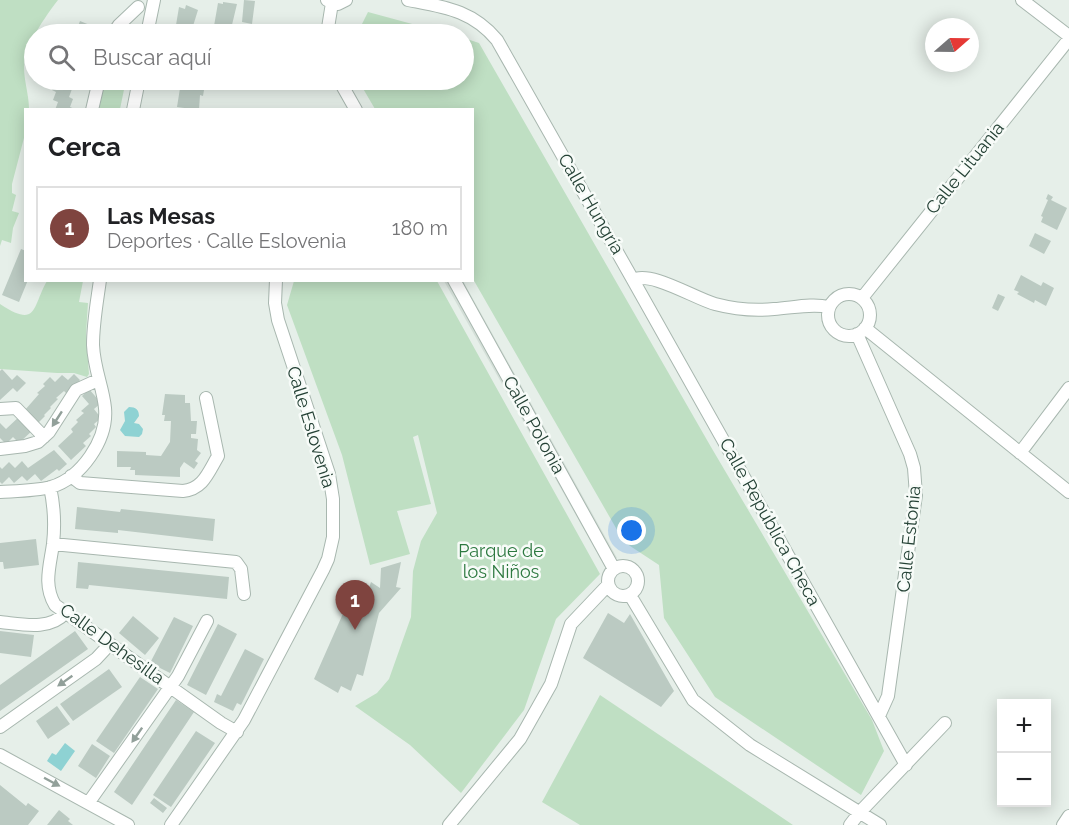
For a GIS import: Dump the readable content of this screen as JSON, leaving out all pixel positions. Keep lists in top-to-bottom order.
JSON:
{
  "streets": {
    "street": [
      "Calle Lituania",
      "Calle Hungría",
      "Calle Polonia",
      "Calle Eslovenia",
      "Calle República Checa",
      "Calle Estonia",
      "Calle Dehesilla"
    ]
  },
  "crossings": [
    ["Calle Lituania", "Calle Estonia"],
    ["Calle Hungría", "Calle República Checa"],
    ["Calle Eslovenia", "Calle Dehesilla"],
    ["Calle República Checa", "Calle Estonia"]
  ],
  "parks": ["Parque de los Niños"],
  "north": "right",
  "page": {
    "search": "Buscar aquí",
    "heading": "Cerca",
    "list": [
      {
        "mark": "1",
        "name": "Las Mesas",
        "note": "Deportes · Calle Eslovenia",
        "value": "180 m"
      }
    ],
    "pins": "1",
    "map_buttons": ["+", "−"]
  }
}
